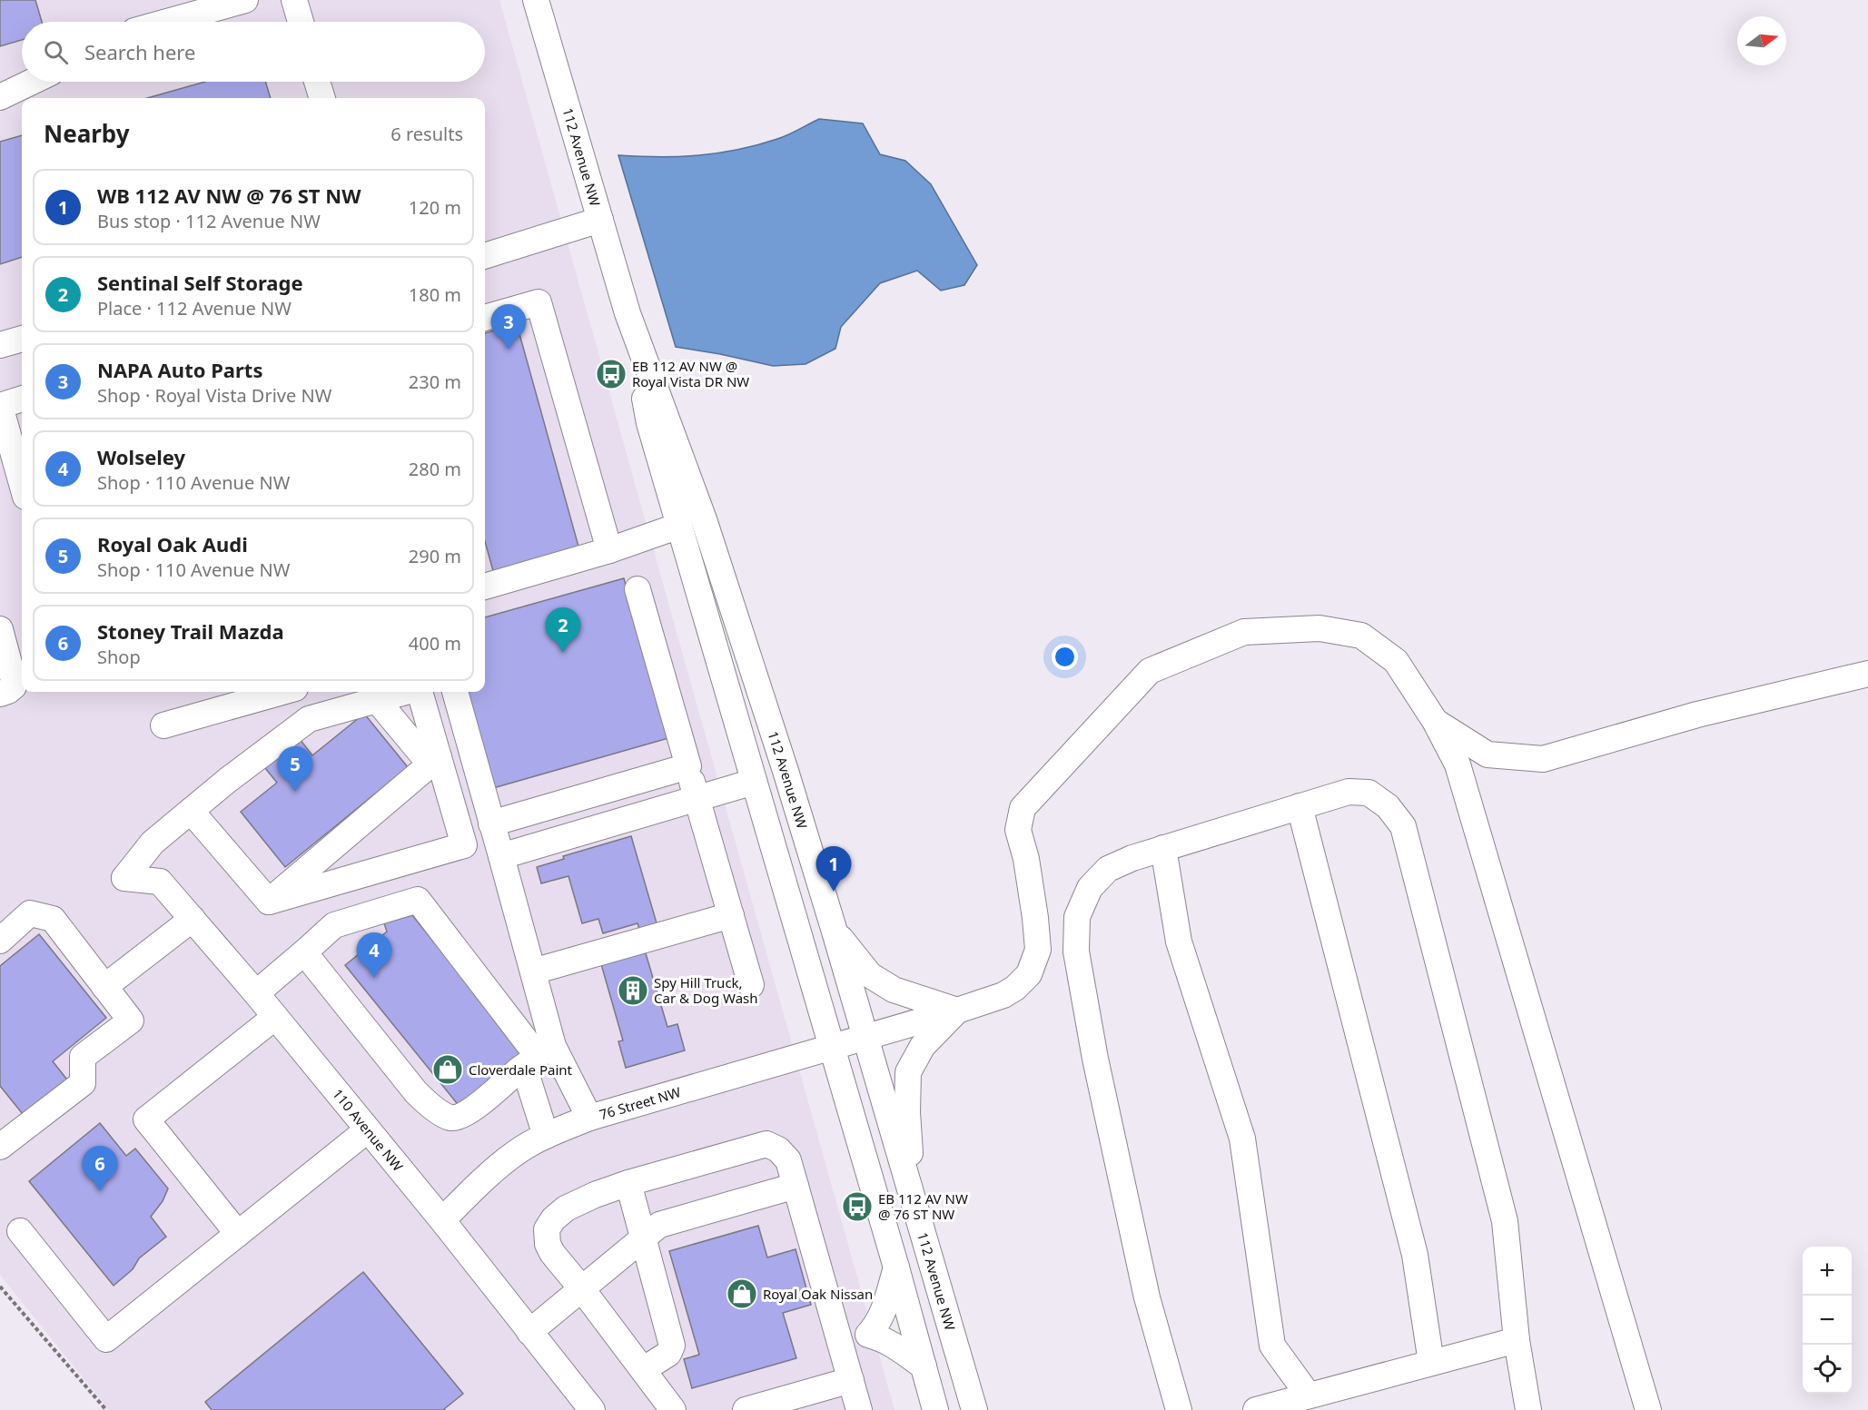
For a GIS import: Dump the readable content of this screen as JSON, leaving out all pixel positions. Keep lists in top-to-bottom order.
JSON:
{
  "streets": {
    "street": ["112 Avenue NW", "76 Street NW", "110 Avenue NW"]
  },
  "crossings": [
    ["112 Avenue NW", "76 Street NW"],
    ["76 Street NW", "110 Avenue NW"]
  ],
  "places": {
    "bus stop": ["EB 112 AV NW @ Royal Vista DR NW", "EB 112 AV NW @ 76 ST NW"],
    "building": ["Spy Hill Truck, Car & Dog Wash"],
    "shop": ["Cloverdale Paint", "Royal Oak Nissan"]
  },
  "north": "right",
  "page": {
    "search": "Search here",
    "heading": ["Nearby", "6 results"],
    "list": [
      {
        "mark": "1",
        "name": "WB 112 AV NW @ 76 ST NW",
        "note": "Bus stop · 112 Avenue NW",
        "value": "120 m"
      },
      {
        "mark": "2",
        "name": "Sentinal Self Storage",
        "note": "Place · 112 Avenue NW",
        "value": "180 m"
      },
      {
        "mark": "3",
        "name": "NAPA Auto Parts",
        "note": "Shop · Royal Vista Drive NW",
        "value": "230 m"
      },
      {
        "mark": "4",
        "name": "Wolseley",
        "note": "Shop · 110 Avenue NW",
        "value": "280 m"
      },
      {
        "mark": "5",
        "name": "Royal Oak Audi",
        "note": "Shop · 110 Avenue NW",
        "value": "290 m"
      },
      {
        "mark": "6",
        "name": "Stoney Trail Mazda",
        "note": "Shop",
        "value": "400 m"
      }
    ],
    "pins": [
      "3",
      "2",
      "5",
      "1",
      "4",
      "6"
    ],
    "map_buttons": ["+", "−"]
  }
}
